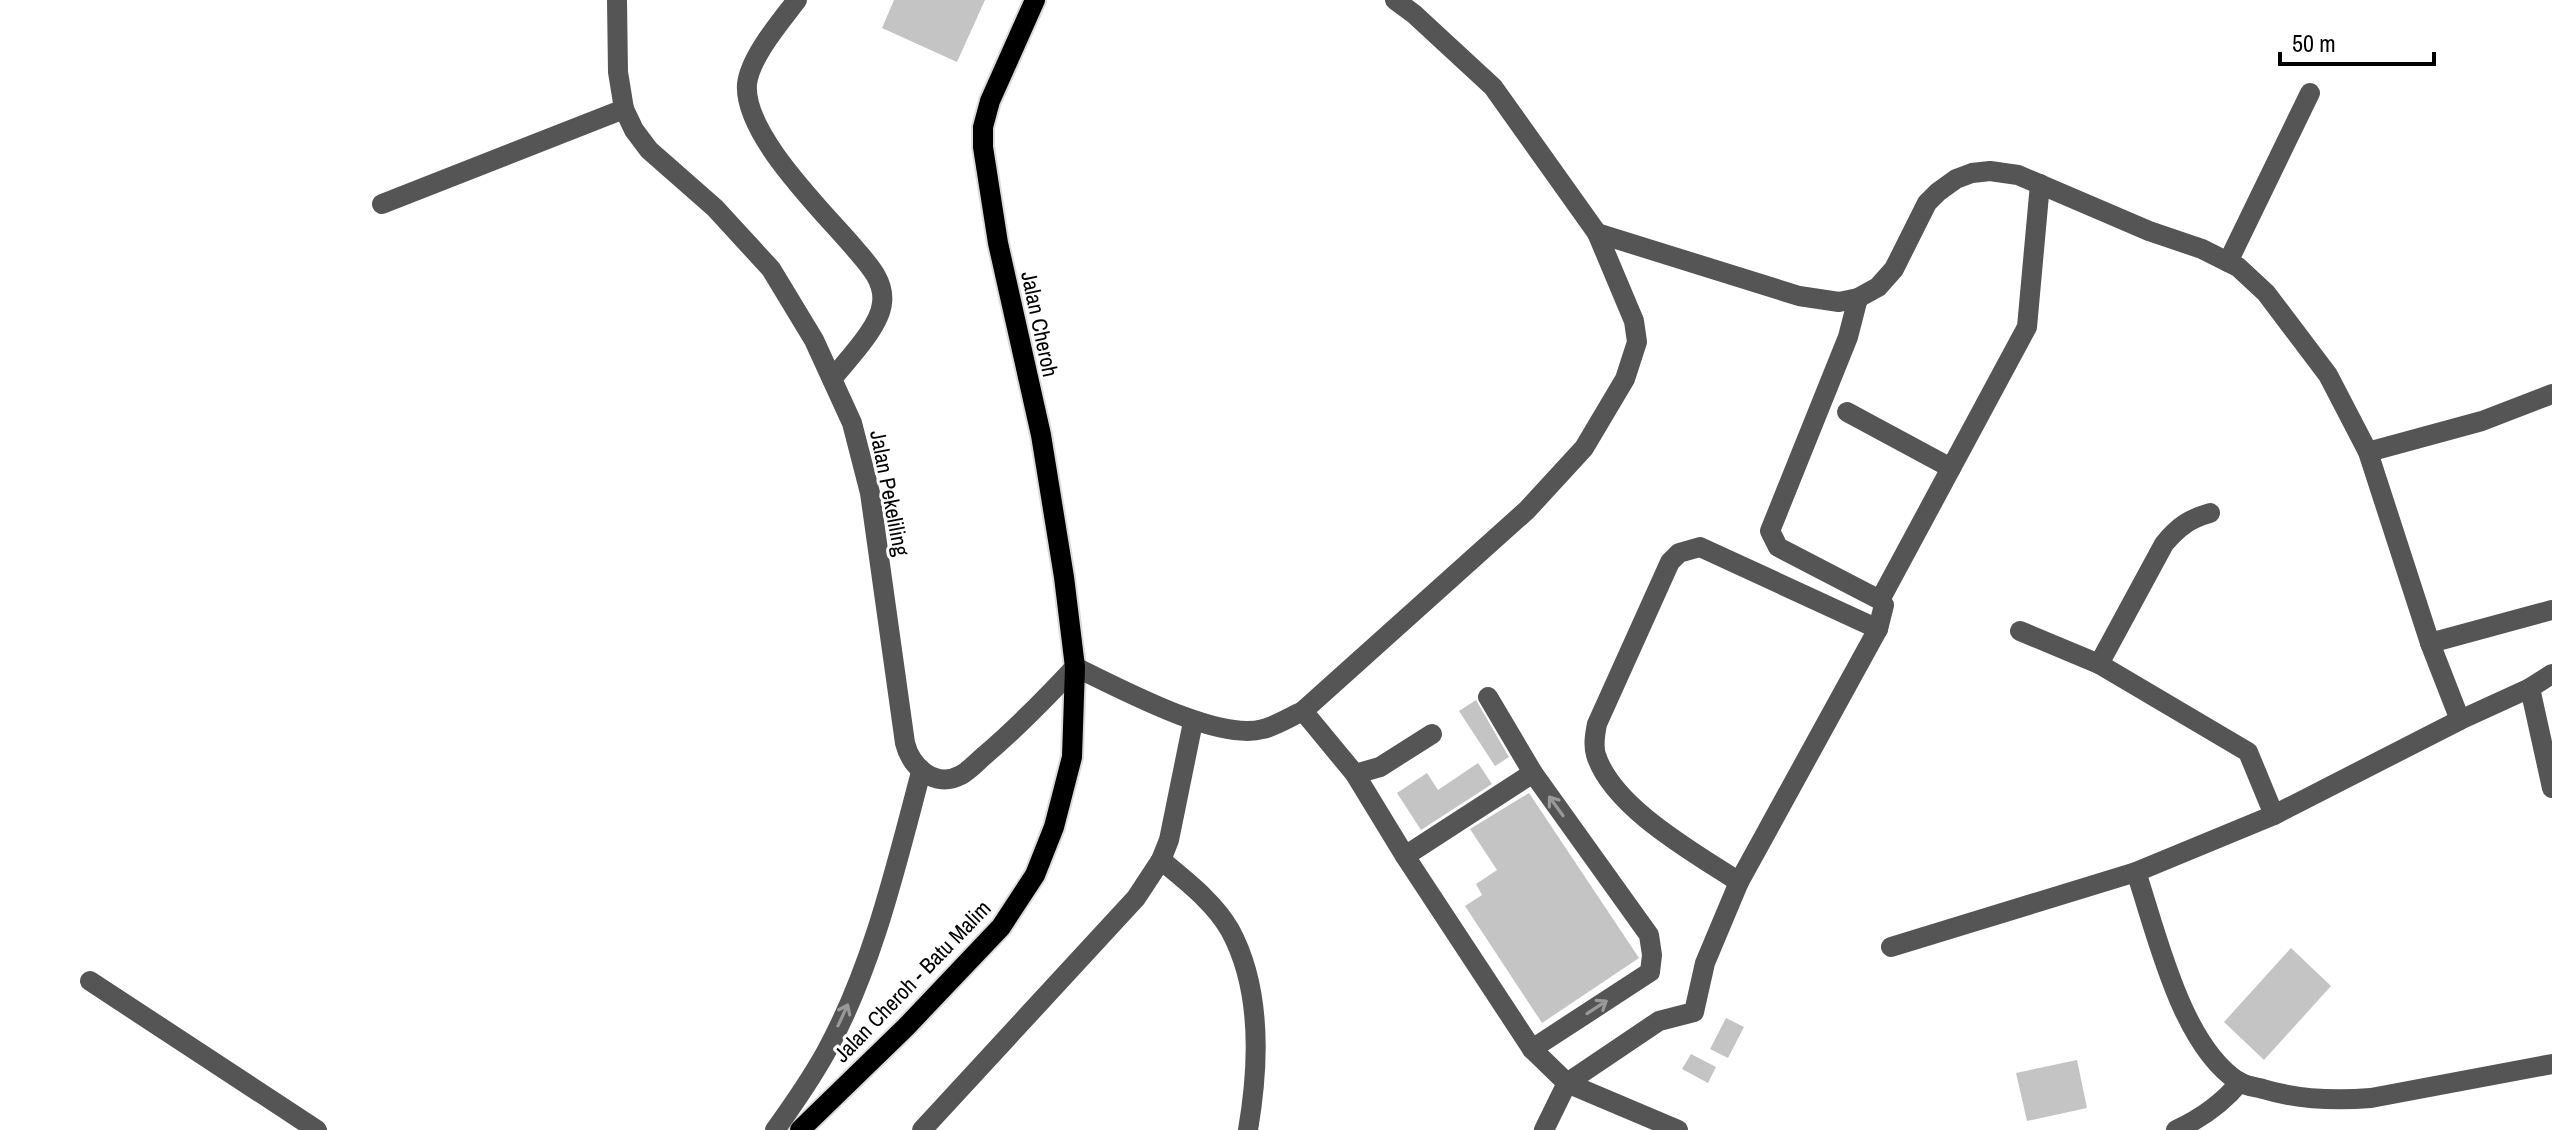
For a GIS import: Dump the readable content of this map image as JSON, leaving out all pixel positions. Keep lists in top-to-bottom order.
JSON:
{
  "streets": {
    "main road": ["Jalan Cheroh", "Jalan Cheroh - Batu Malim"],
    "street": ["Jalan Pekeliling"]
  },
  "crossings": [
    ["Jalan Cheroh", "Jalan Cheroh - Batu Malim"]
  ],
  "scale_bar": "50 m"
}
